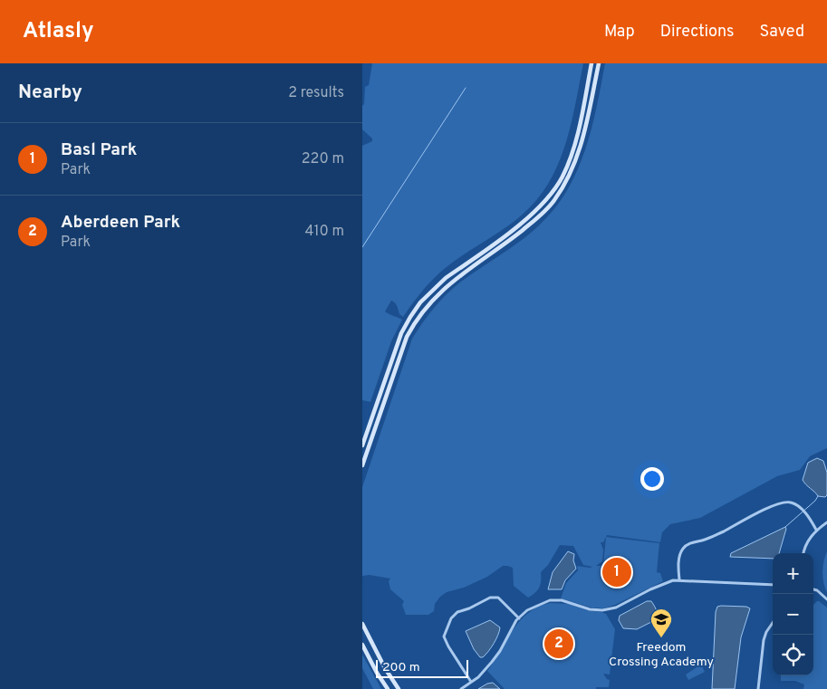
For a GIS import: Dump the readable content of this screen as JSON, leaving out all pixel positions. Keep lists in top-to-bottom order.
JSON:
{
  "places": {
    "school or university": ["Freedom Crossing Academy"]
  },
  "scale_bar": "200 m",
  "page": {
    "header": "Atlasly",
    "nav": ["Map", "Directions", "Saved"],
    "heading": ["Nearby", "2 results"],
    "list": [
      {
        "mark": "1",
        "name": "Basl Park",
        "note": "Park",
        "value": "220 m"
      },
      {
        "mark": "2",
        "name": "Aberdeen Park",
        "note": "Park",
        "value": "410 m"
      }
    ],
    "map_buttons": ["+", "−"],
    "pins": ["1", "2"],
    "scale": "200 m"
  }
}
